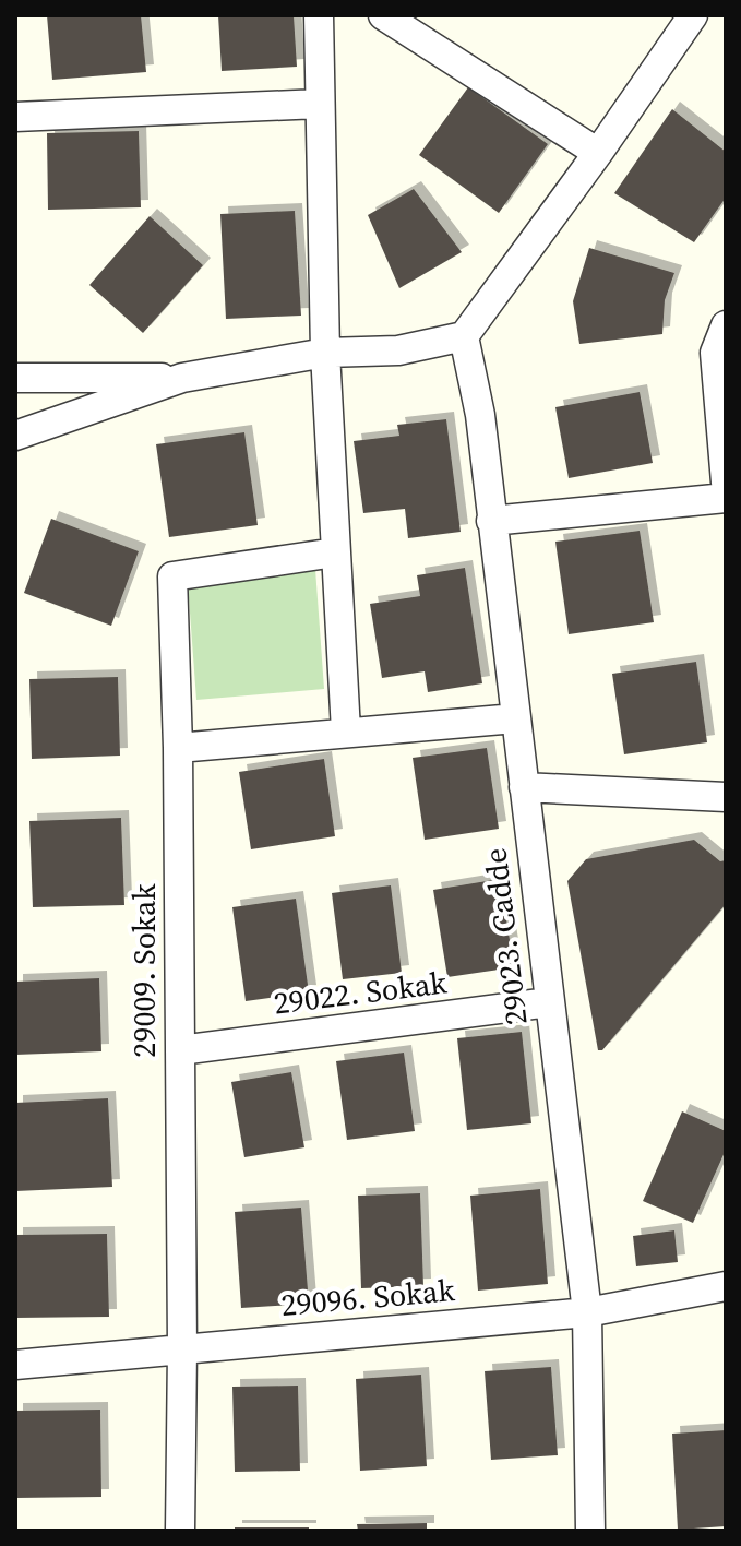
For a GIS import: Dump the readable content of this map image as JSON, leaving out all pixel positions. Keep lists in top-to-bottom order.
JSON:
{
  "streets": {
    "street": [
      "29023. Cadde",
      "29009. Sokak",
      "29022. Sokak",
      "29096. Sokak"
    ]
  },
  "crossings": [
    ["29023. Cadde", "29022. Sokak"],
    ["29023. Cadde", "29096. Sokak"],
    ["29009. Sokak", "29022. Sokak"],
    ["29009. Sokak", "29096. Sokak"]
  ]
}
